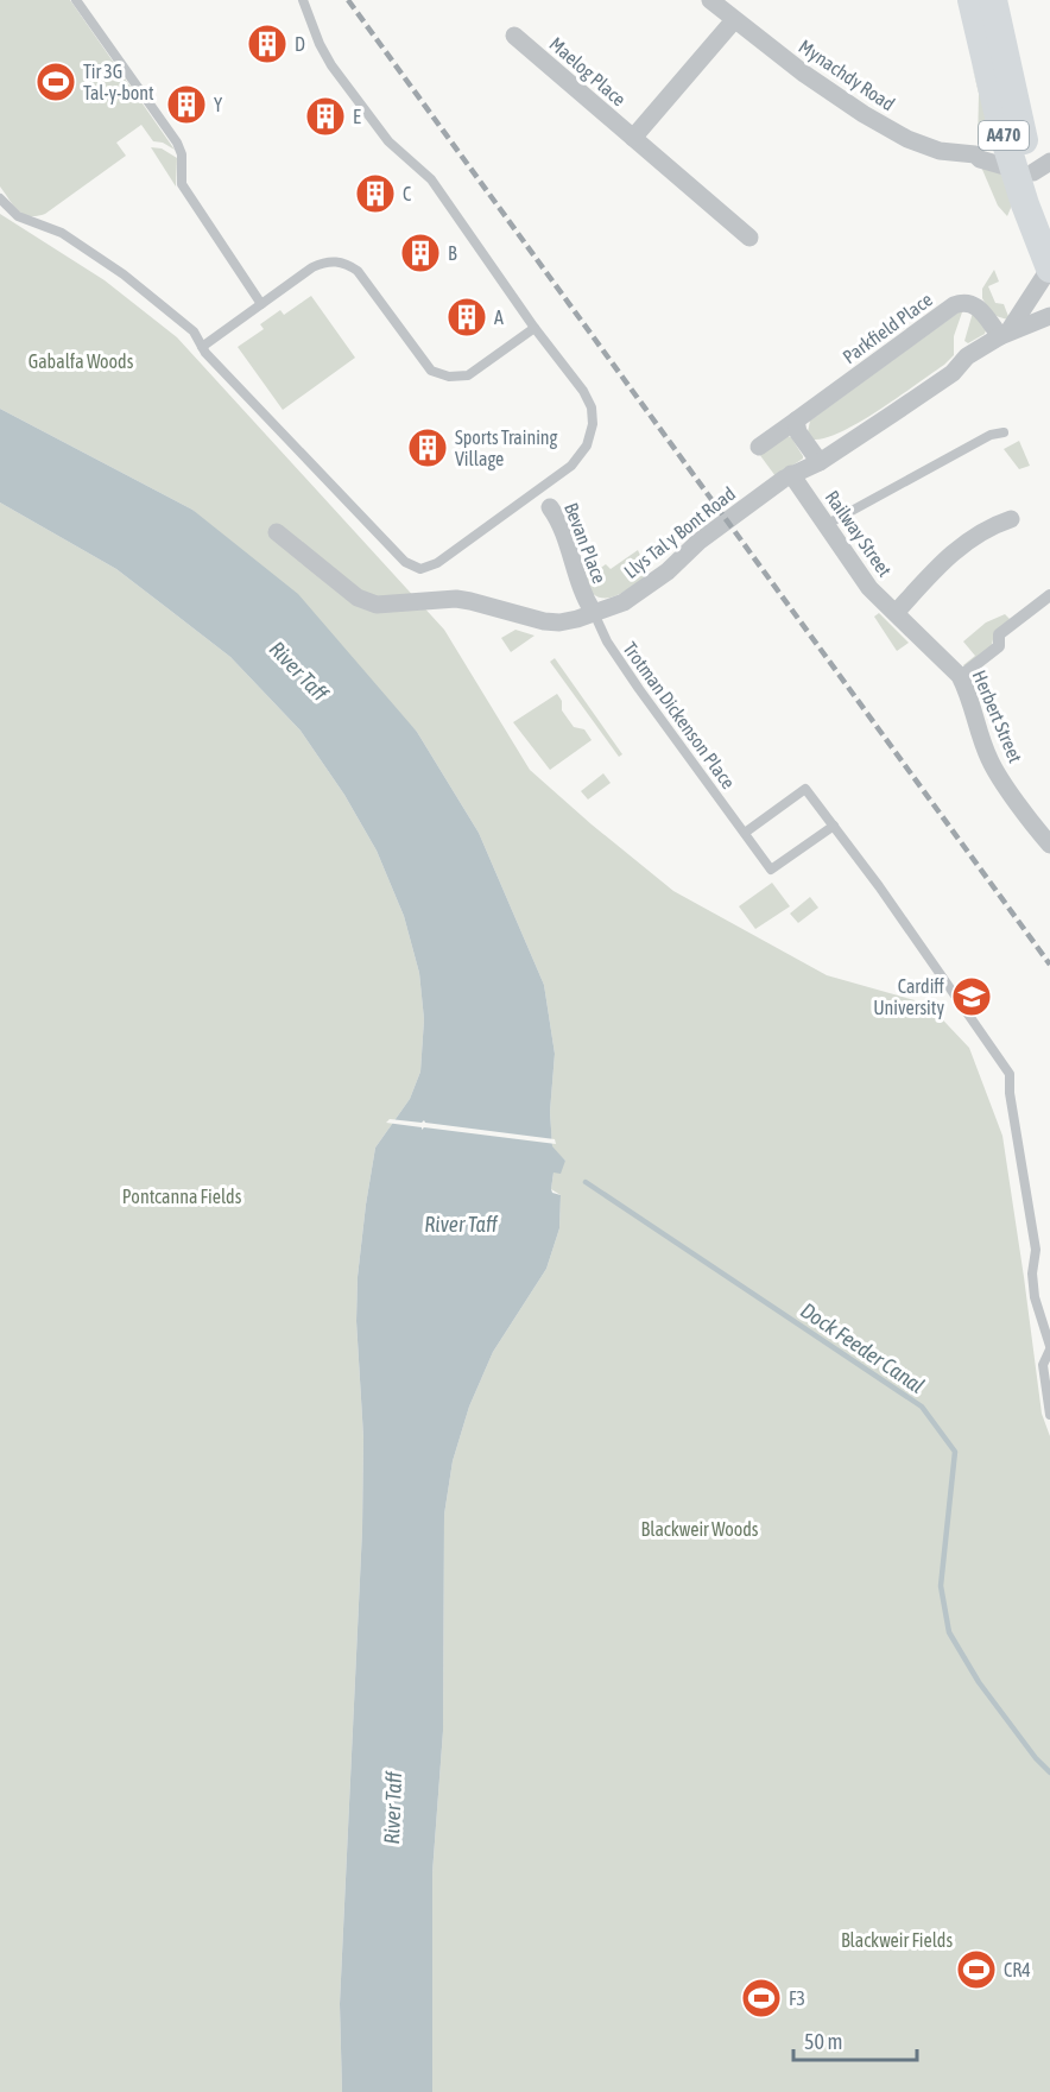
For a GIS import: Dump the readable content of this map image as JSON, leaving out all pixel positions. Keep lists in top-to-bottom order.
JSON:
{
  "streets": {
    "main road": ["A470"],
    "street": [
      "Maelog Place",
      "Mynachdy Road",
      "Parkfield Place",
      "Llys Tal y Bont Road",
      "Railway Street",
      "Bevan Place",
      "Herbert Street"
    ],
    "lane": ["Trotman Dickenson Place"]
  },
  "crossings": [
    ["Mynachdy Road", "A470"],
    ["Llys Tal y Bont Road", "Railway Street"],
    ["Llys Tal y Bont Road", "Bevan Place"],
    ["Llys Tal y Bont Road", "Trotman Dickenson Place"],
    ["Railway Street", "Herbert Street"],
    ["Bevan Place", "Trotman Dickenson Place"]
  ],
  "water": ["River Taff", "Dock Feeder Canal"],
  "parks": [
    "Gabalfa Woods",
    "Pontcanna Fields",
    "Blackweir Woods",
    "Blackweir Fields"
  ],
  "places": {
    "building": [
      "D",
      "Y",
      "E",
      "C",
      "B",
      "A",
      "Sports Training Village"
    ],
    "sports": ["Tir 3G Tal-y-bont", "CR4", "F3"],
    "school or university": ["Cardiff University"]
  },
  "scale_bar": "50 m"
}
